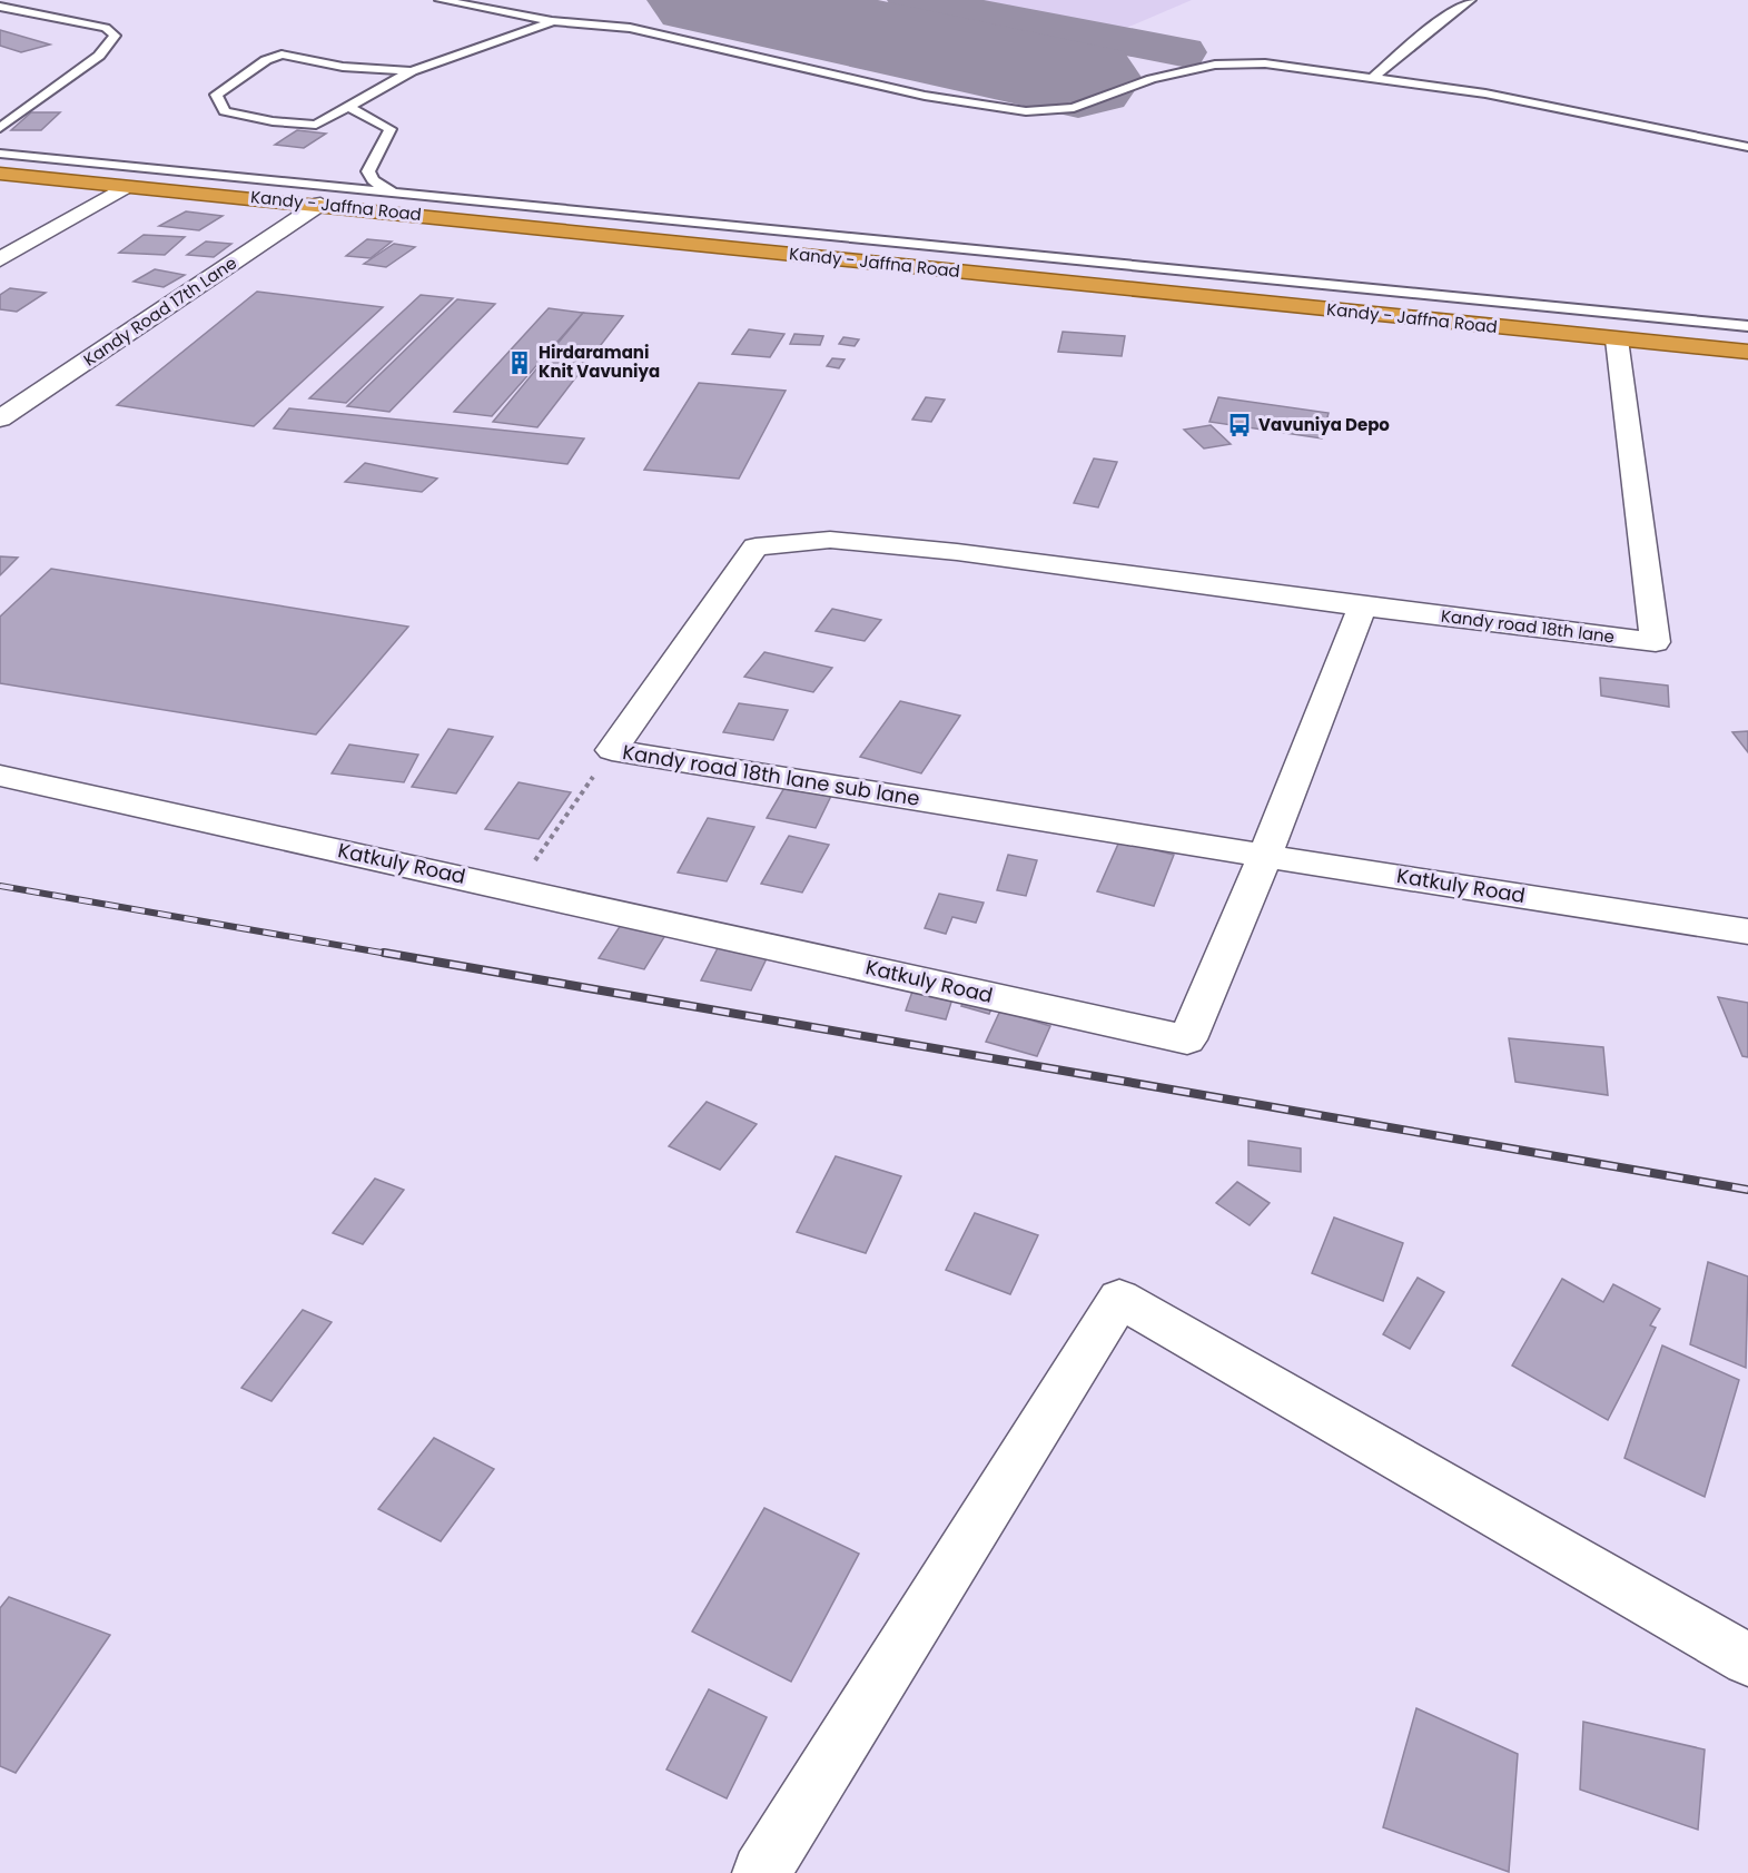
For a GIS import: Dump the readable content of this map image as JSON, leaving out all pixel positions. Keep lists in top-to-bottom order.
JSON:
{
  "streets": {
    "highway": ["Kandy - Jaffna Road"],
    "street": [
      "Kandy Road 17th Lane",
      "Kandy road 18th lane",
      "Kandy road 18th lane sub lane",
      "Katkuly Road"
    ]
  },
  "crossings": [
    ["Kandy - Jaffna Road", "Kandy Road 17th Lane"],
    ["Kandy - Jaffna Road", "Kandy road 18th lane"],
    ["Kandy road 18th lane", "Kandy road 18th lane sub lane"],
    ["Kandy road 18th lane sub lane", "Katkuly Road"]
  ],
  "places": {
    "building": ["Hirdaramani Knit Vavuniya"],
    "bus stop": ["Vavuniya Depo"]
  }
}
